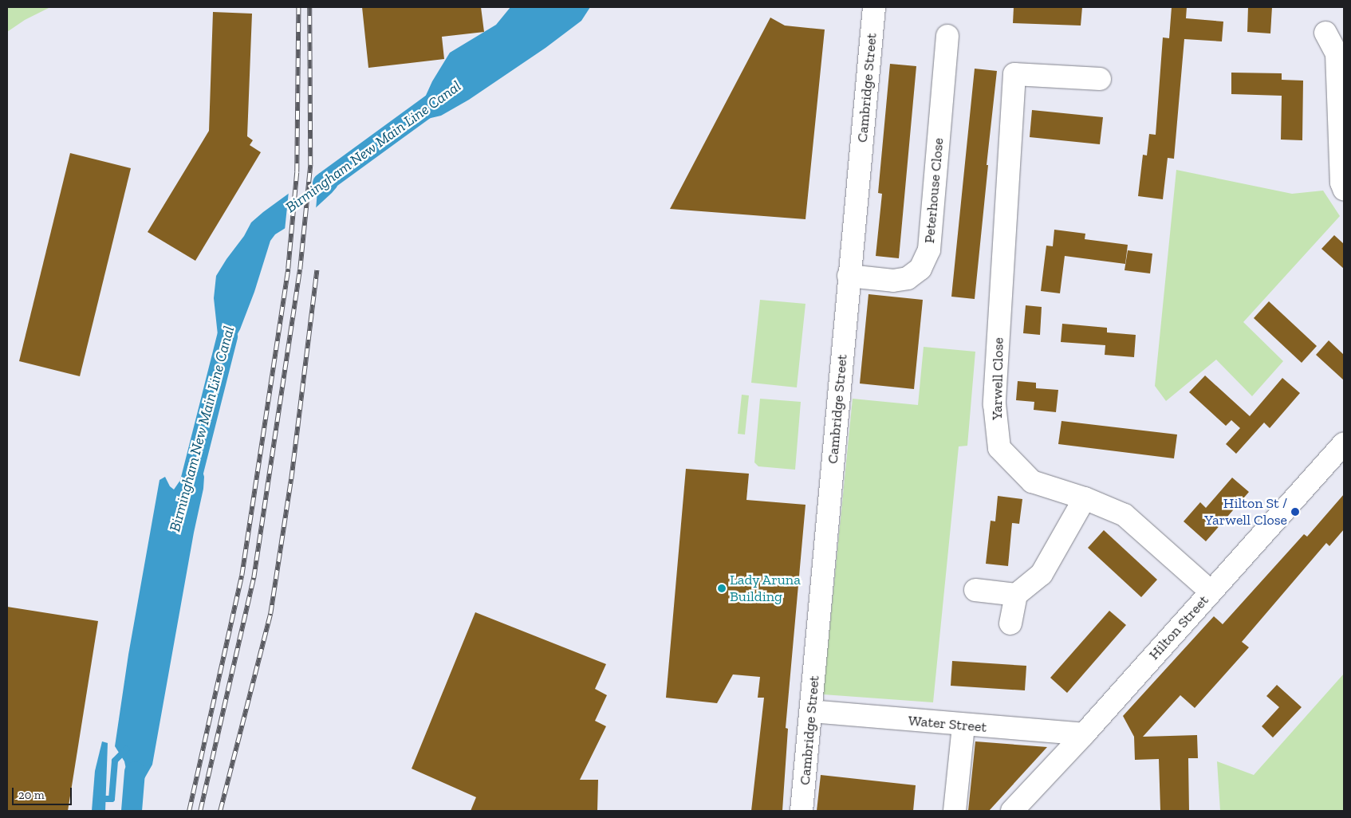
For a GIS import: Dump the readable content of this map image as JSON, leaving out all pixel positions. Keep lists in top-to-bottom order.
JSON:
{
  "streets": {
    "street": [
      "Cambridge Street",
      "Peterhouse Close",
      "Yarwell Close",
      "Hilton Street",
      "Water Street"
    ]
  },
  "crossings": [
    ["Cambridge Street", "Peterhouse Close"],
    ["Cambridge Street", "Water Street"],
    ["Yarwell Close", "Hilton Street"],
    ["Hilton Street", "Water Street"]
  ],
  "water": ["Birmingham New Main Line Canal"],
  "places": ["Hilton St / Yarwell Close", "Lady Aruna Building"],
  "scale_bar": "20 m"
}
